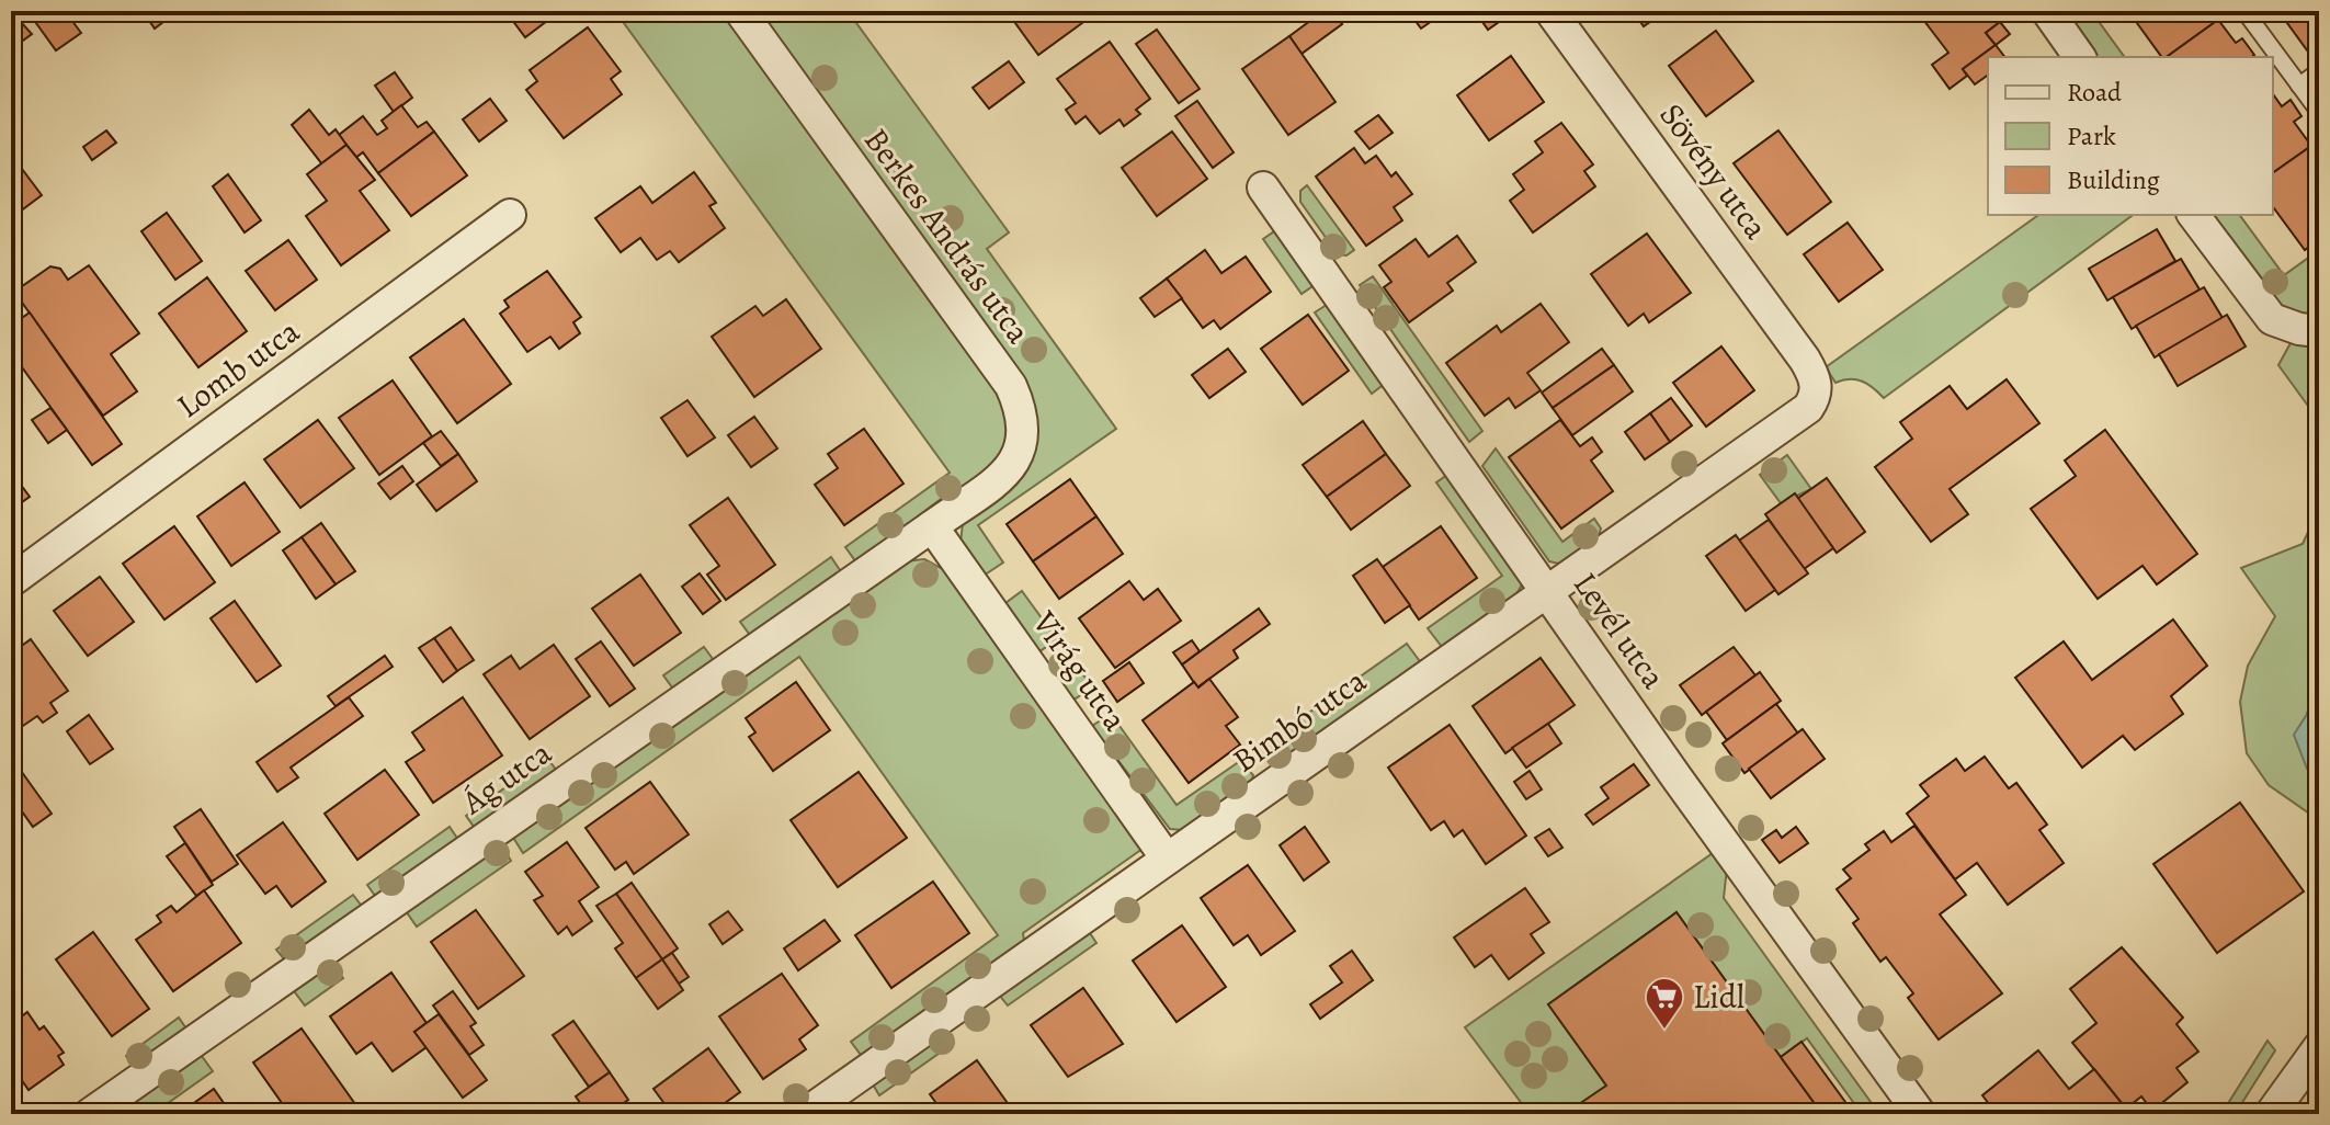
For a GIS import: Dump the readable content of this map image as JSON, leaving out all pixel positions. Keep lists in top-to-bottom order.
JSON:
{
  "streets": {
    "street": [
      "Sövény utca",
      "Berkes András utca",
      "Lomb utca",
      "Levél utca",
      "Virág utca",
      "Bimbó utca",
      "Ág utca"
    ]
  },
  "crossings": [
    ["Sövény utca", "Bimbó utca"],
    ["Berkes András utca", "Ág utca"],
    ["Levél utca", "Bimbó utca"],
    ["Virág utca", "Bimbó utca"],
    ["Virág utca", "Ág utca"]
  ],
  "places": {
    "supermarket": ["Lidl"]
  },
  "legend": ["Road", "Park", "Building"]
}
